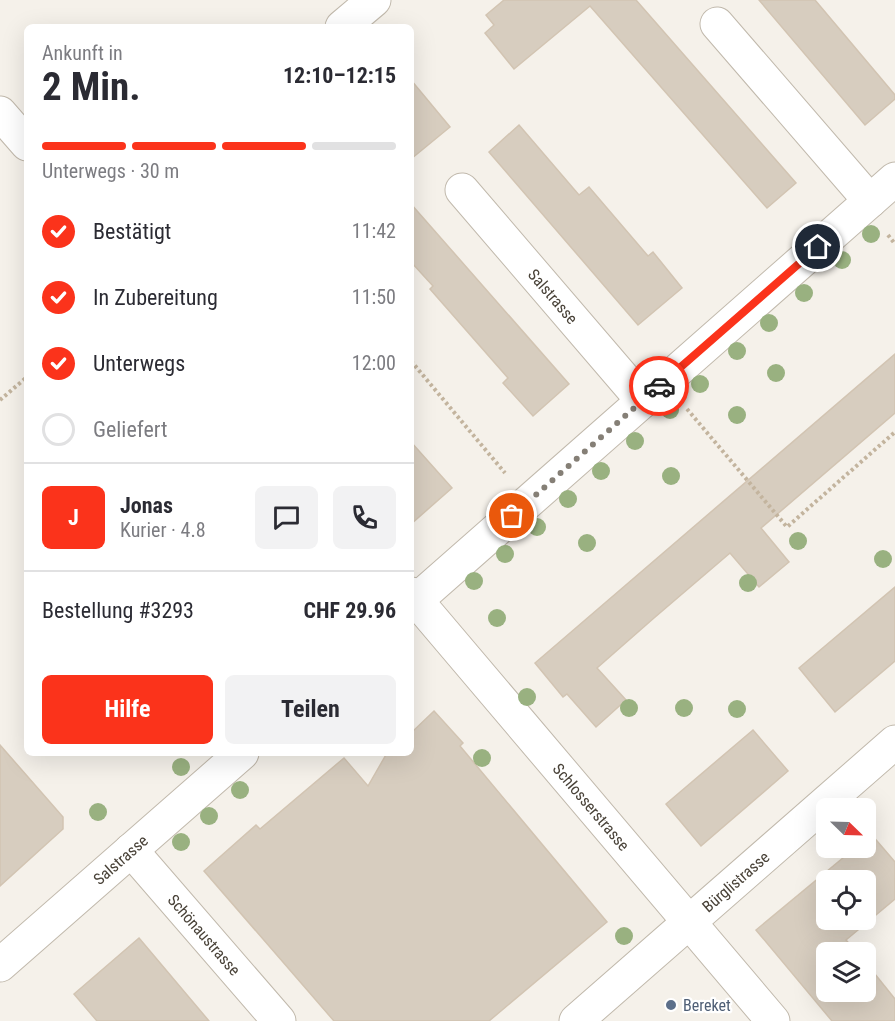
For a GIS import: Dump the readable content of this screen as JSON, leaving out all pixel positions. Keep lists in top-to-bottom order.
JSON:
{
  "streets": {
    "street": [
      "Salstrasse",
      "Schlosserstrasse",
      "Bürglistrasse",
      "Schönaustrasse"
    ]
  },
  "crossings": [
    ["Salstrasse", "Schönaustrasse"],
    ["Schlosserstrasse", "Bürglistrasse"]
  ],
  "places": ["Bereket"],
  "north": "bottom right",
  "page": {
    "heading": ["2 Min.", "Ankunft in", "12:10–12:15"],
    "panel": [
      "Jonas",
      "Kurier · 4.8",
      "Bestellung #3293",
      "CHF 29.96"
    ],
    "bar": "Unterwegs · 30 m",
    "list": [
      ["Bestätigt", "11:42"],
      ["In Zubereitung", "11:50"],
      ["Unterwegs", "12:00"],
      "Geliefert"
    ],
    "round": "J",
    "buttons": ["Hilfe", "Teilen"]
  }
}
